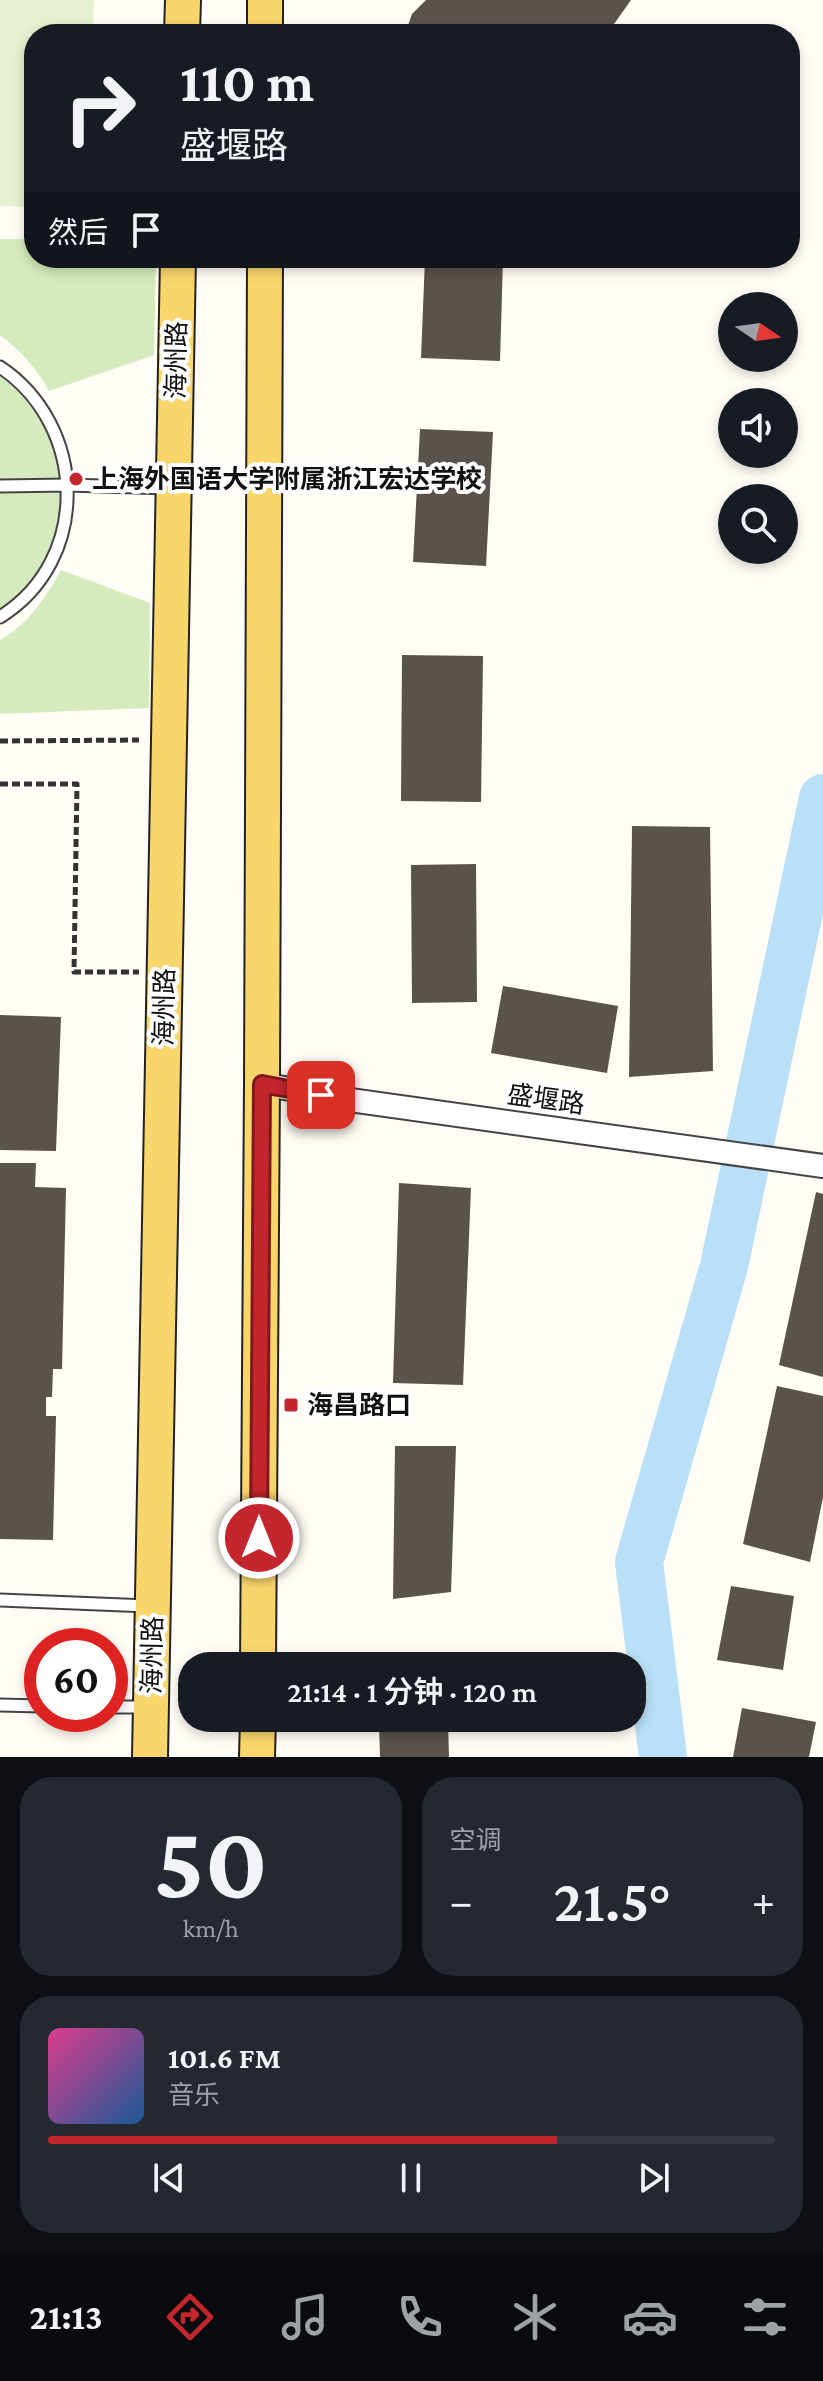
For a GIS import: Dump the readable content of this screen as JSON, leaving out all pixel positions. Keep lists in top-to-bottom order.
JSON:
{
  "streets": {
    "main road": ["海州路"],
    "street": ["盛堰路"]
  },
  "places": {
    "other": ["上海外国语大学附属浙江宏达学校"],
    "transit": ["海昌路口"]
  },
  "north": "right",
  "page": {
    "turn": ["110 m", "盛堰路"],
    "then": "然后",
    "limit": "60",
    "trip": "21:14 · 1 分钟 · 120 m",
    "tile": [
      ["50", "km/h"],
      "空调"
    ],
    "heat": ["−", "21.5°", "+"],
    "song": ["101.6 FM", "音乐"],
    "tabs": "21:13"
  }
}
